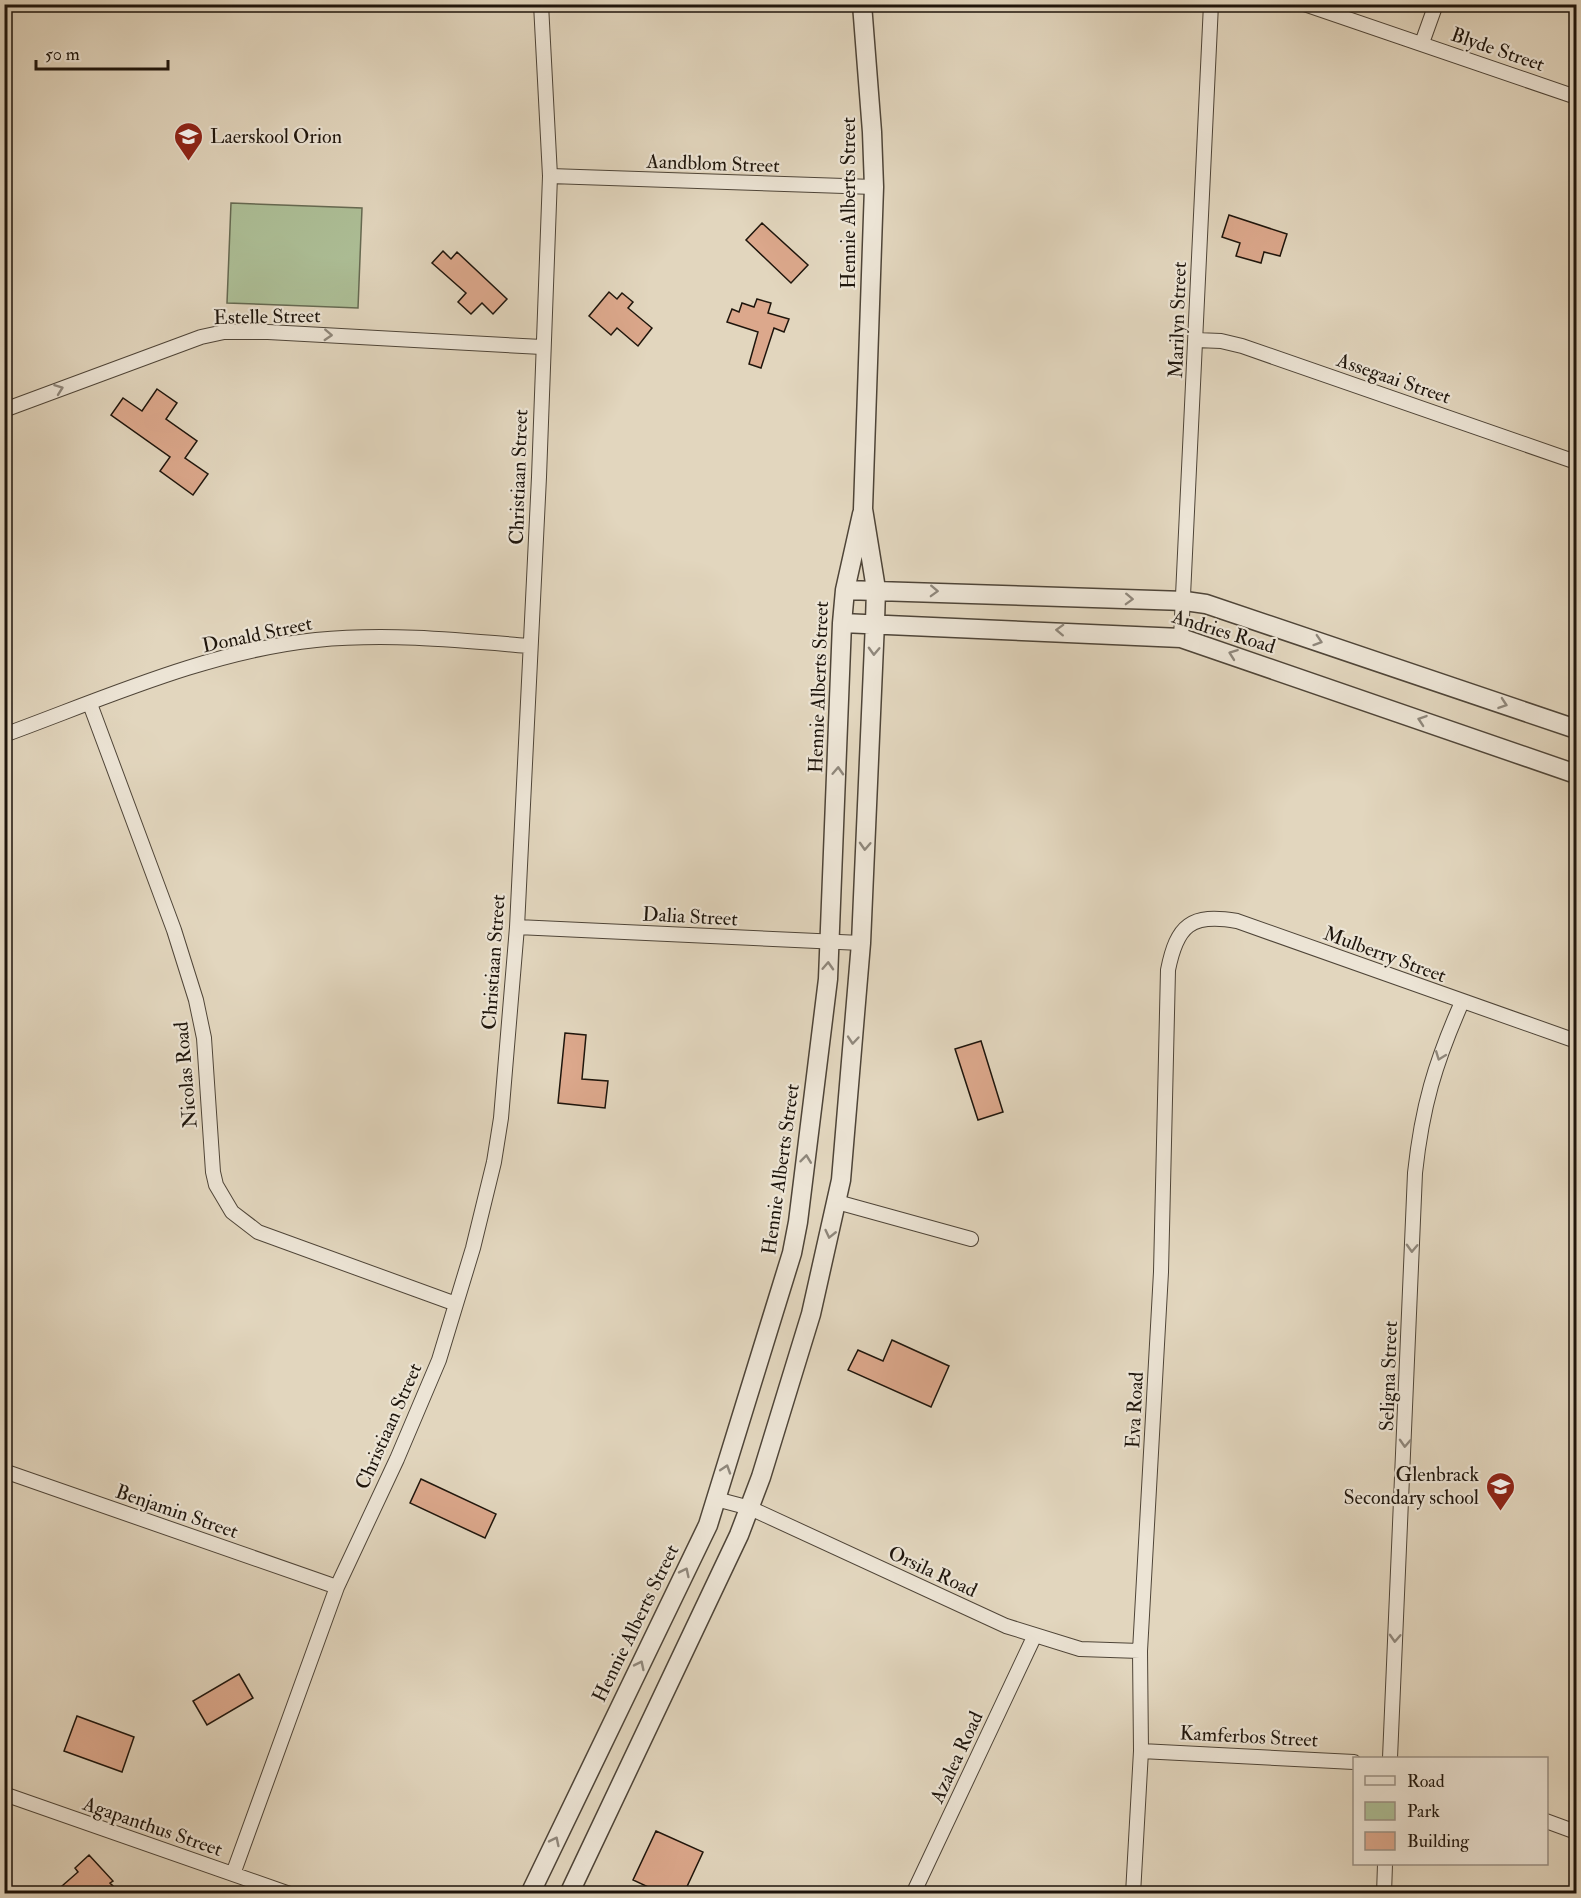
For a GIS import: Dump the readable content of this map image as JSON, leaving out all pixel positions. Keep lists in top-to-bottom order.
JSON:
{
  "streets": {
    "street": [
      "Blyde Street",
      "Aandblom Street",
      "Hennie Alberts Street",
      "Estelle Street",
      "Marilyn Street",
      "Assegaai Street",
      "Christiaan Street",
      "Andries Road",
      "Donald Street",
      "Dalia Street",
      "Mulberry Street",
      "Nicolas Road",
      "Seligna Street",
      "Eva Road",
      "Benjamin Street",
      "Orsila Road",
      "Kamferbos Street",
      "Azalea Road",
      "Agapanthus Street"
    ]
  },
  "crossings": [
    ["Aandblom Street", "Hennie Alberts Street"],
    ["Aandblom Street", "Christiaan Street"],
    ["Hennie Alberts Street", "Andries Road"],
    ["Hennie Alberts Street", "Dalia Street"],
    ["Hennie Alberts Street", "Orsila Road"],
    ["Estelle Street", "Christiaan Street"],
    ["Marilyn Street", "Assegaai Street"],
    ["Marilyn Street", "Andries Road"],
    ["Christiaan Street", "Donald Street"],
    ["Christiaan Street", "Dalia Street"],
    ["Christiaan Street", "Nicolas Road"],
    ["Christiaan Street", "Benjamin Street"],
    ["Christiaan Street", "Agapanthus Street"],
    ["Donald Street", "Nicolas Road"],
    ["Mulberry Street", "Seligna Street"],
    ["Mulberry Street", "Eva Road"],
    ["Eva Road", "Orsila Road"],
    ["Eva Road", "Kamferbos Street"],
    ["Orsila Road", "Azalea Road"]
  ],
  "one_way": ["Estelle Street", "Seligna Street"],
  "places": {
    "school or university": ["Laerskool Orion", "Glenbrack Secondary school"]
  },
  "legend": ["Road", "Park", "Building"],
  "scale_bar": "50 m"
}
